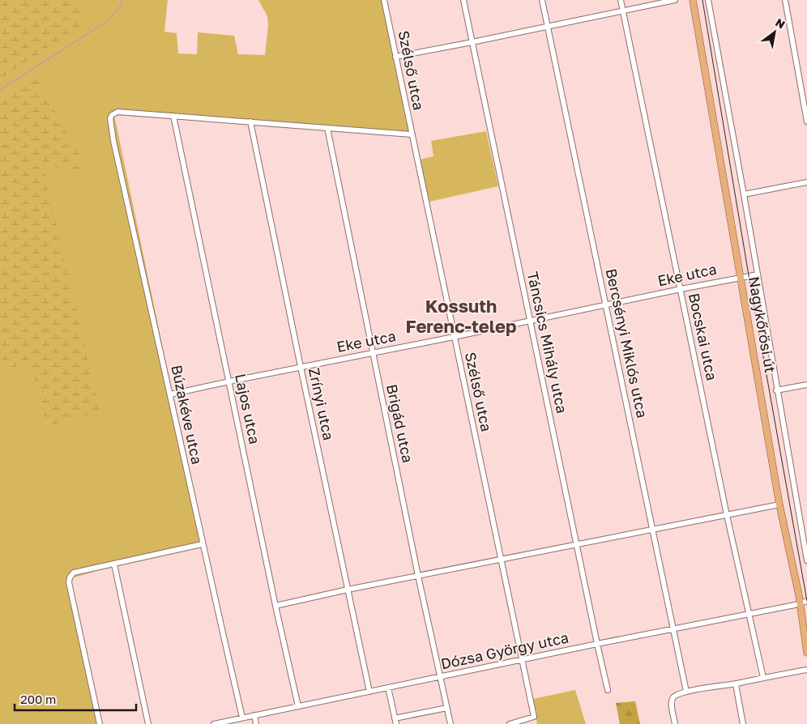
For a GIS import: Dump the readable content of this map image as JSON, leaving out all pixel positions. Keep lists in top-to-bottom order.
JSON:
{
  "streets": {
    "main road": ["Nagykőrösi út"],
    "street": [
      "Szélső utca",
      "Eke utca",
      "Bocskai utca",
      "Táncsics Mihály utca",
      "Bercsényi Miklós utca",
      "Zrínyi utca",
      "Lajos utca",
      "Búzakéve utca",
      "Brigád utca",
      "Dózsa György utca"
    ]
  },
  "crossings": [
    ["Szélső utca", "Eke utca"],
    ["Szélső utca", "Dózsa György utca"],
    ["Eke utca", "Nagykőrösi út"],
    ["Eke utca", "Bocskai utca"],
    ["Eke utca", "Táncsics Mihály utca"],
    ["Eke utca", "Bercsényi Miklós utca"],
    ["Eke utca", "Zrínyi utca"],
    ["Eke utca", "Lajos utca"],
    ["Eke utca", "Búzakéve utca"],
    ["Eke utca", "Brigád utca"],
    ["Nagykőrösi út", "Dózsa György utca"],
    ["Bocskai utca", "Dózsa György utca"],
    ["Táncsics Mihály utca", "Dózsa György utca"],
    ["Bercsényi Miklós utca", "Dózsa György utca"],
    ["Zrínyi utca", "Dózsa György utca"],
    ["Lajos utca", "Búzakéve utca"],
    ["Lajos utca", "Dózsa György utca"],
    ["Búzakéve utca", "Dózsa György utca"],
    ["Brigád utca", "Dózsa György utca"]
  ],
  "districts": ["Kossuth Ferenc-telep"],
  "scale_bar": "200 m",
  "north": "top right"
}
